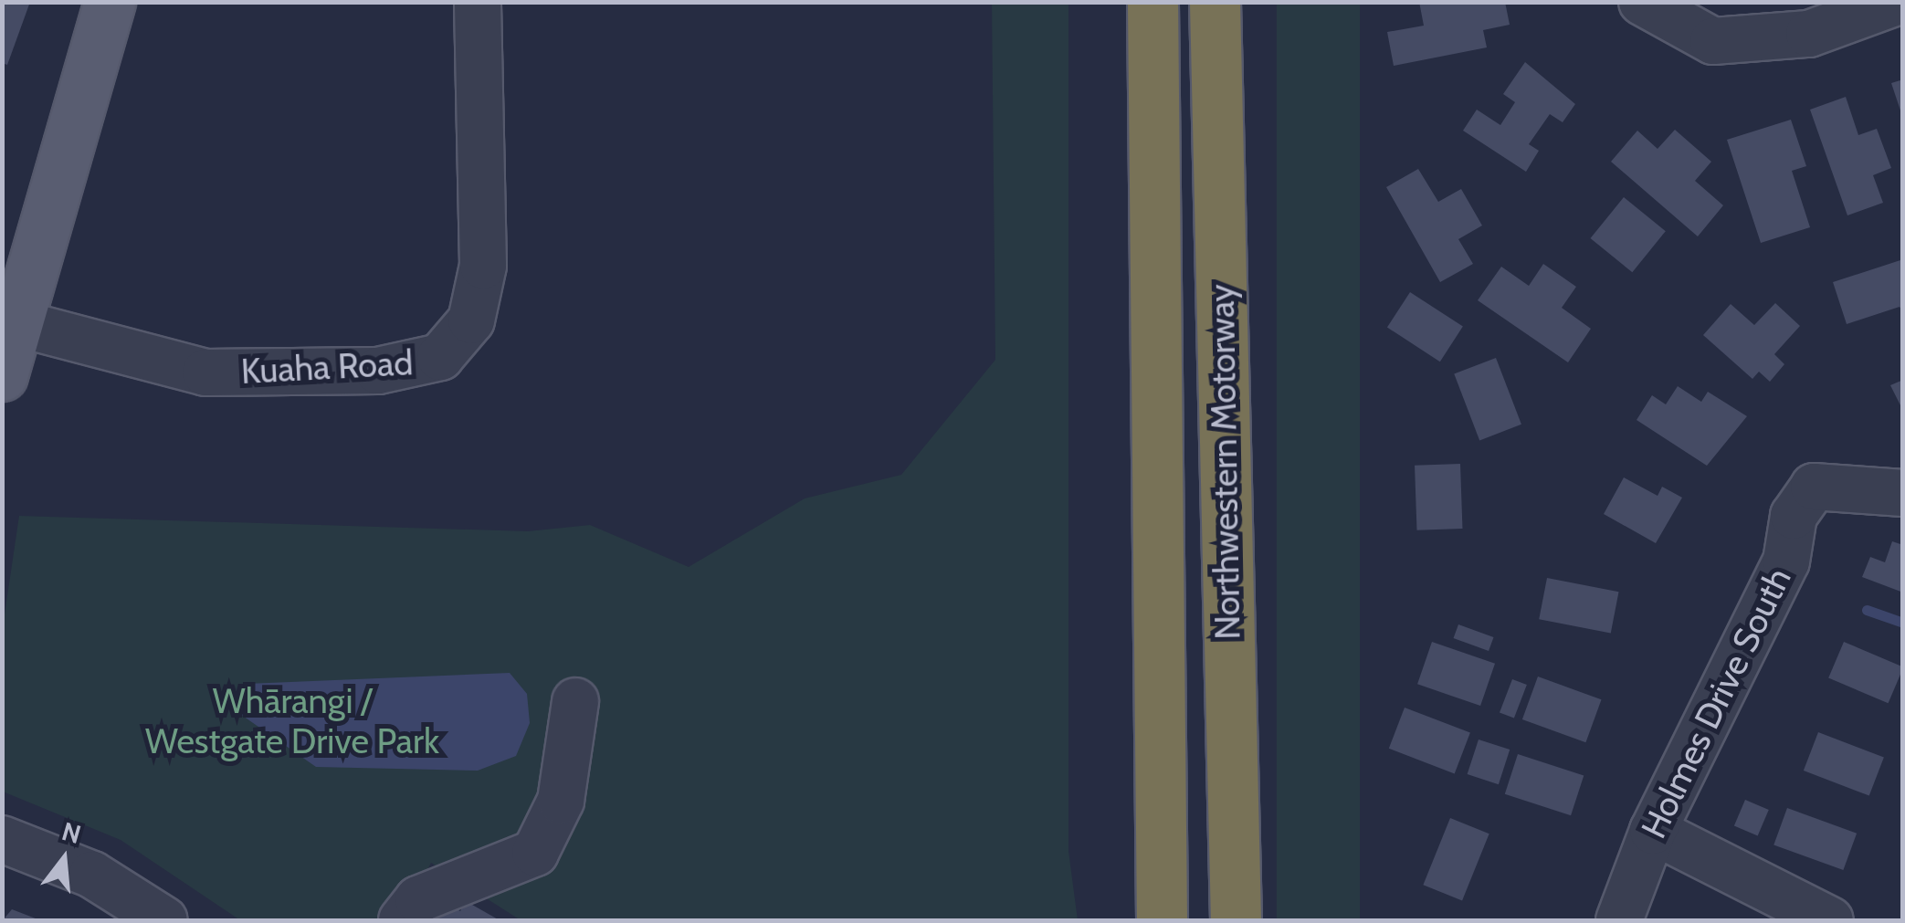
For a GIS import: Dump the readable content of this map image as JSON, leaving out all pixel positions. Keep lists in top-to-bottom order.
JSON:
{
  "streets": {
    "highway": ["Northwestern Motorway"],
    "street": ["Kuaha Road", "Holmes Drive South"]
  },
  "parks": ["Whārangi / Westgate Drive Park"],
  "north": "top"
}
